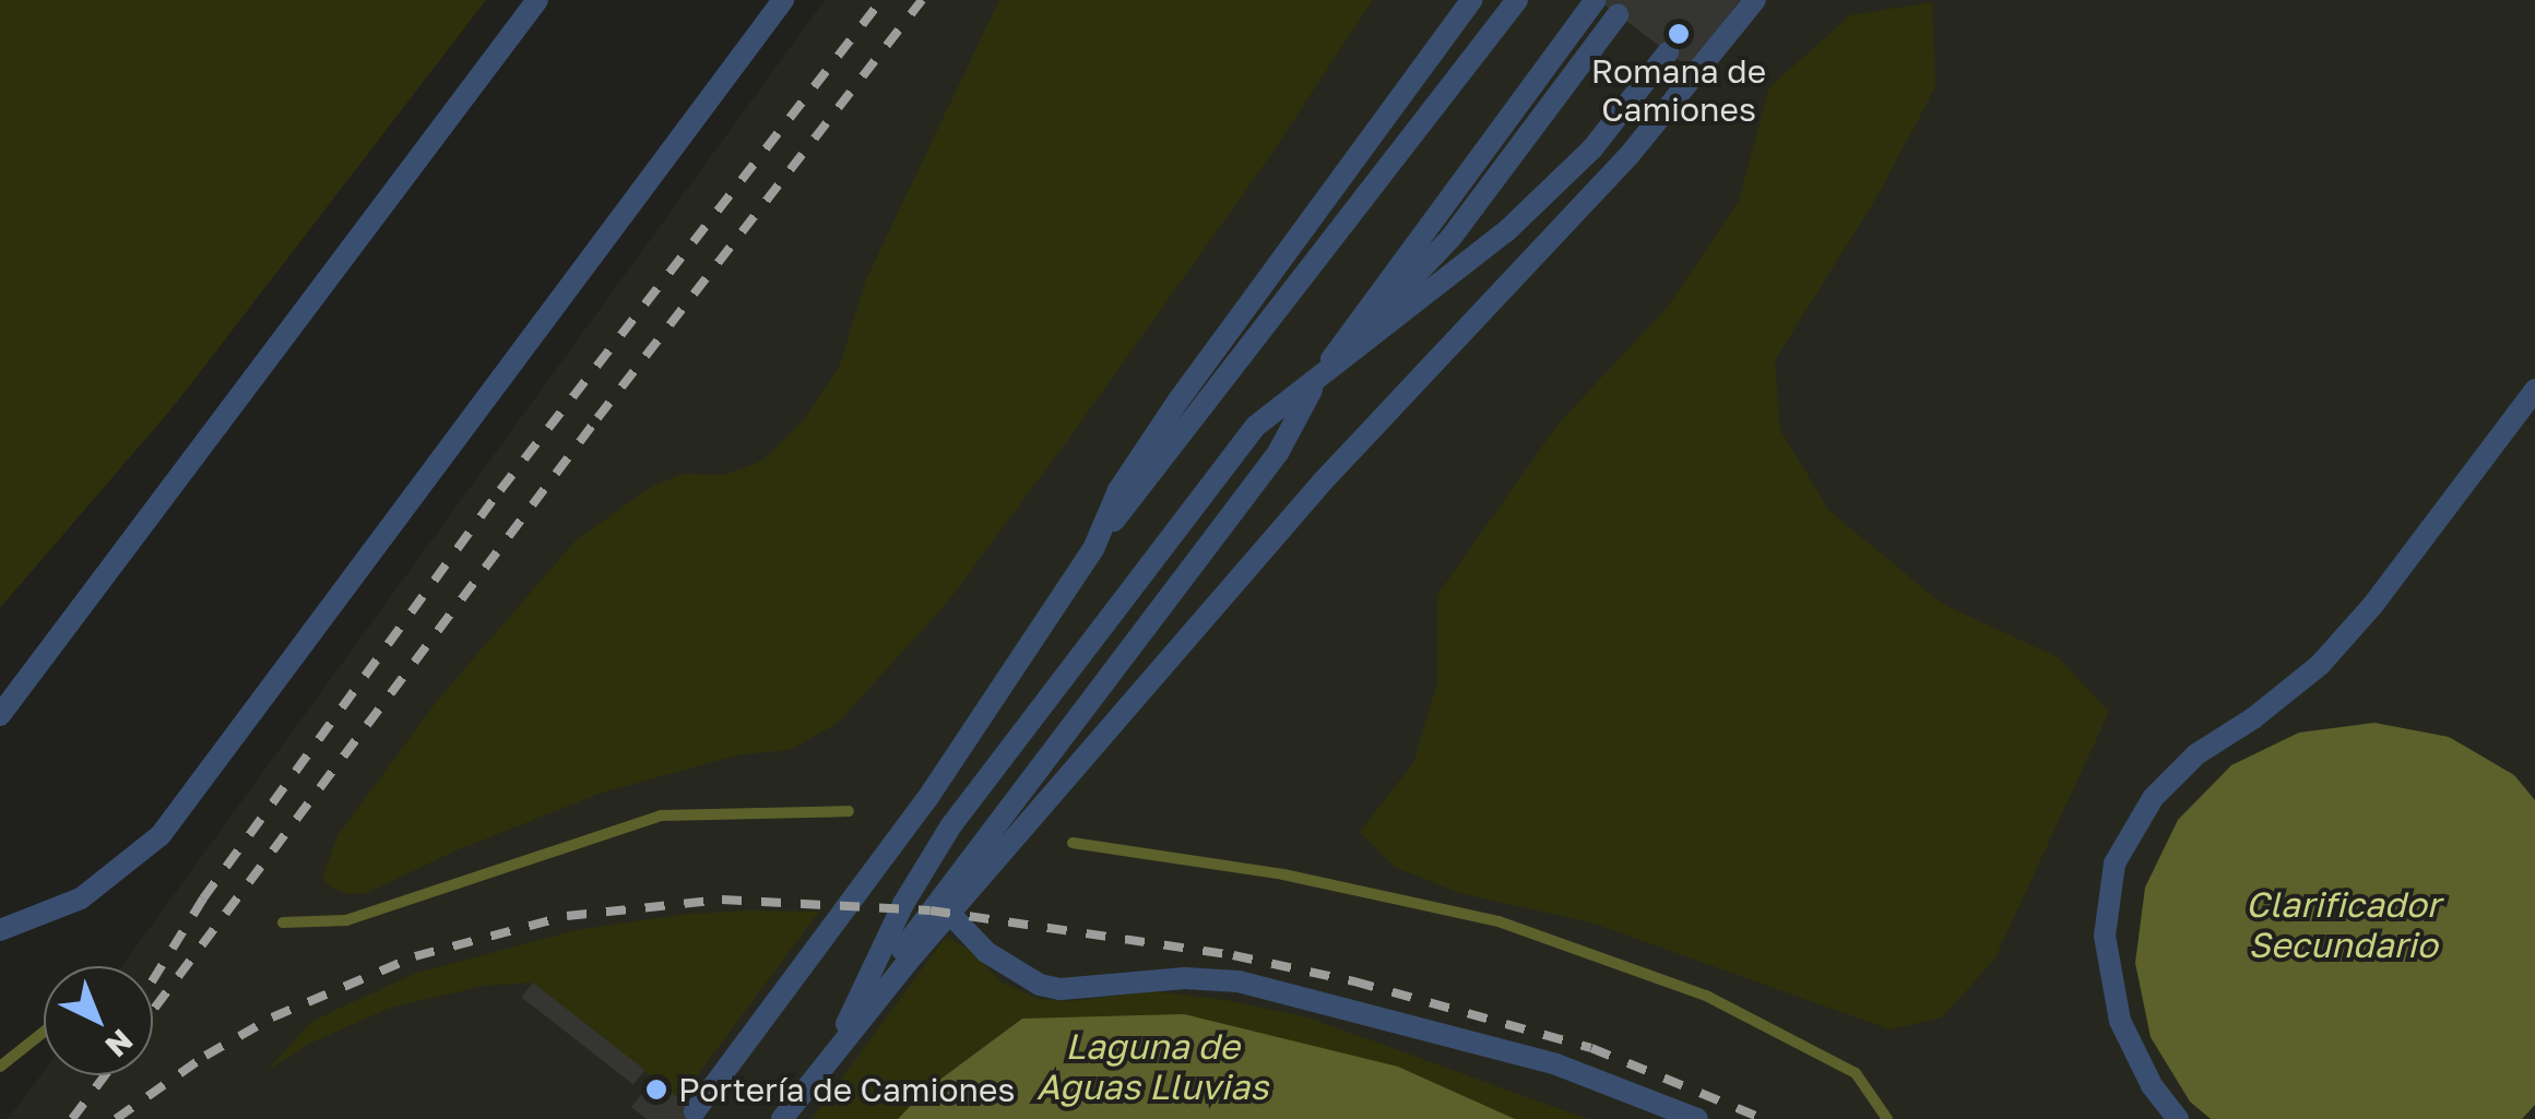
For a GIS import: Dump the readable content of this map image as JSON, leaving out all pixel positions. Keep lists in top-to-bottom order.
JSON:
{
  "water": ["Clarificador Secundario", "Laguna de Aguas Lluvias"],
  "places": ["Romana de Camiones", "Portería de Camiones"],
  "north": "bottom right"
}
